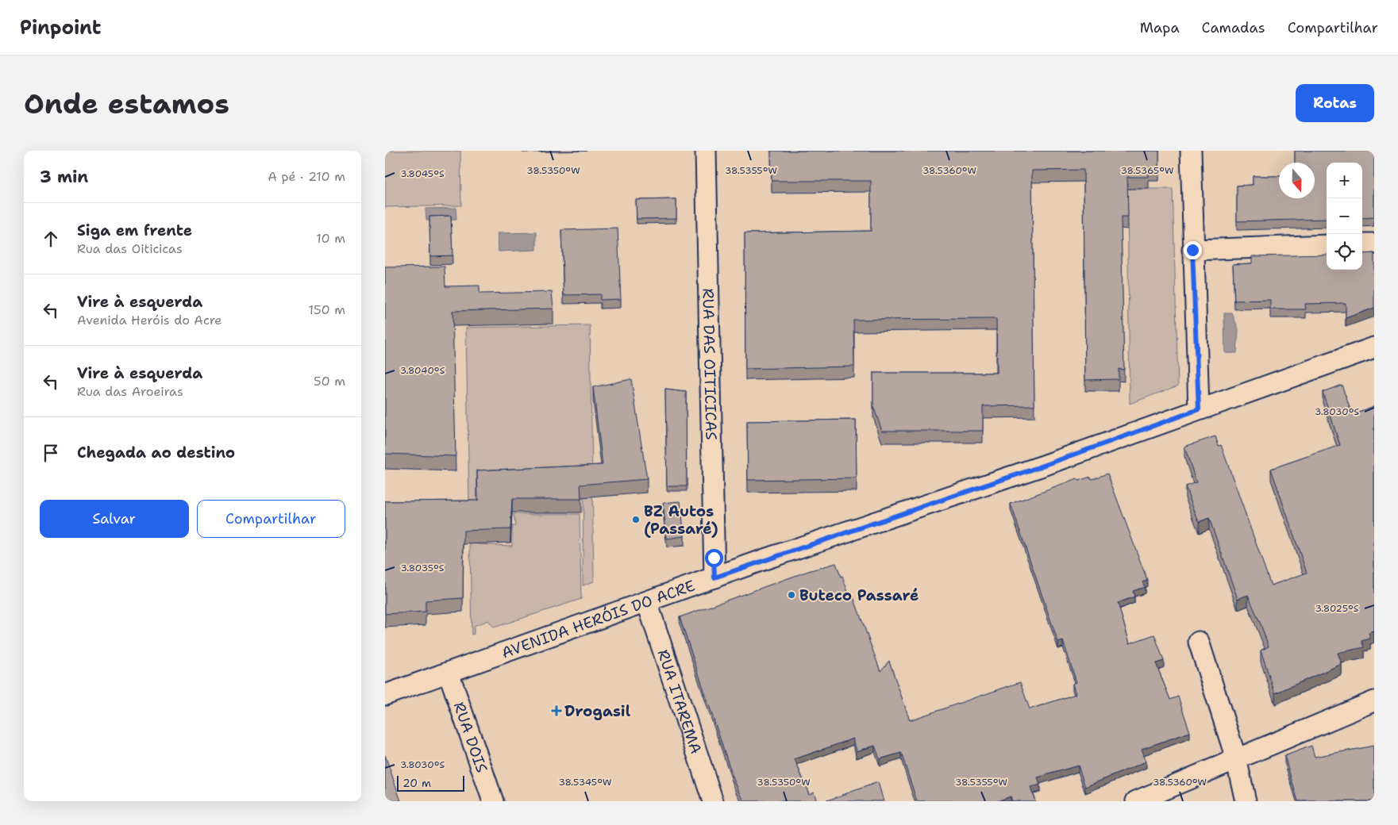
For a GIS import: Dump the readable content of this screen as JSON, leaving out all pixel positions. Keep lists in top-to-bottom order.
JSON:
{
  "streets": {
    "street": [
      "RUA DAS OITICICAS",
      "AVENIDA HERÓIS DO ACRE",
      "RUA ITAREMA",
      "RUA DOIS"
    ]
  },
  "crossings": [
    ["RUA DAS OITICICAS", "AVENIDA HERÓIS DO ACRE"],
    ["AVENIDA HERÓIS DO ACRE", "RUA ITAREMA"],
    ["AVENIDA HERÓIS DO ACRE", "RUA DOIS"]
  ],
  "places": {
    "other": ["BZ Autos (Passaré)", "Buteco Passaré"],
    "health": ["Drogasil"]
  },
  "scale_bar": "20 m",
  "north": "bottom",
  "page": {
    "header": "Pinpoint",
    "nav": ["Mapa", "Camadas", "Compartilhar"],
    "buttons": [
      "Rotas",
      ["Salvar", "Compartilhar"]
    ],
    "title": "Onde estamos",
    "heading": ["3 min", "A pé · 210 m"],
    "map_buttons": ["+", "−"],
    "list": [
      ["Siga em frente", "Rua das Oiticicas", "10 m"],
      ["Vire à esquerda", "Avenida Heróis do Acre", "150 m"],
      ["Vire à esquerda", "Rua das Aroeiras", "50 m"],
      "Chegada ao destino"
    ],
    "scale": "20 m"
  },
  "coordinates": [
    "38.5350°W",
    "38.5355°W",
    "38.5360°W",
    "38.5365°W",
    "3.8045°S",
    "3.8040°S",
    "3.8030°S",
    "3.8035°S",
    "3.8025°S",
    "38.5345°W"
  ]
}
